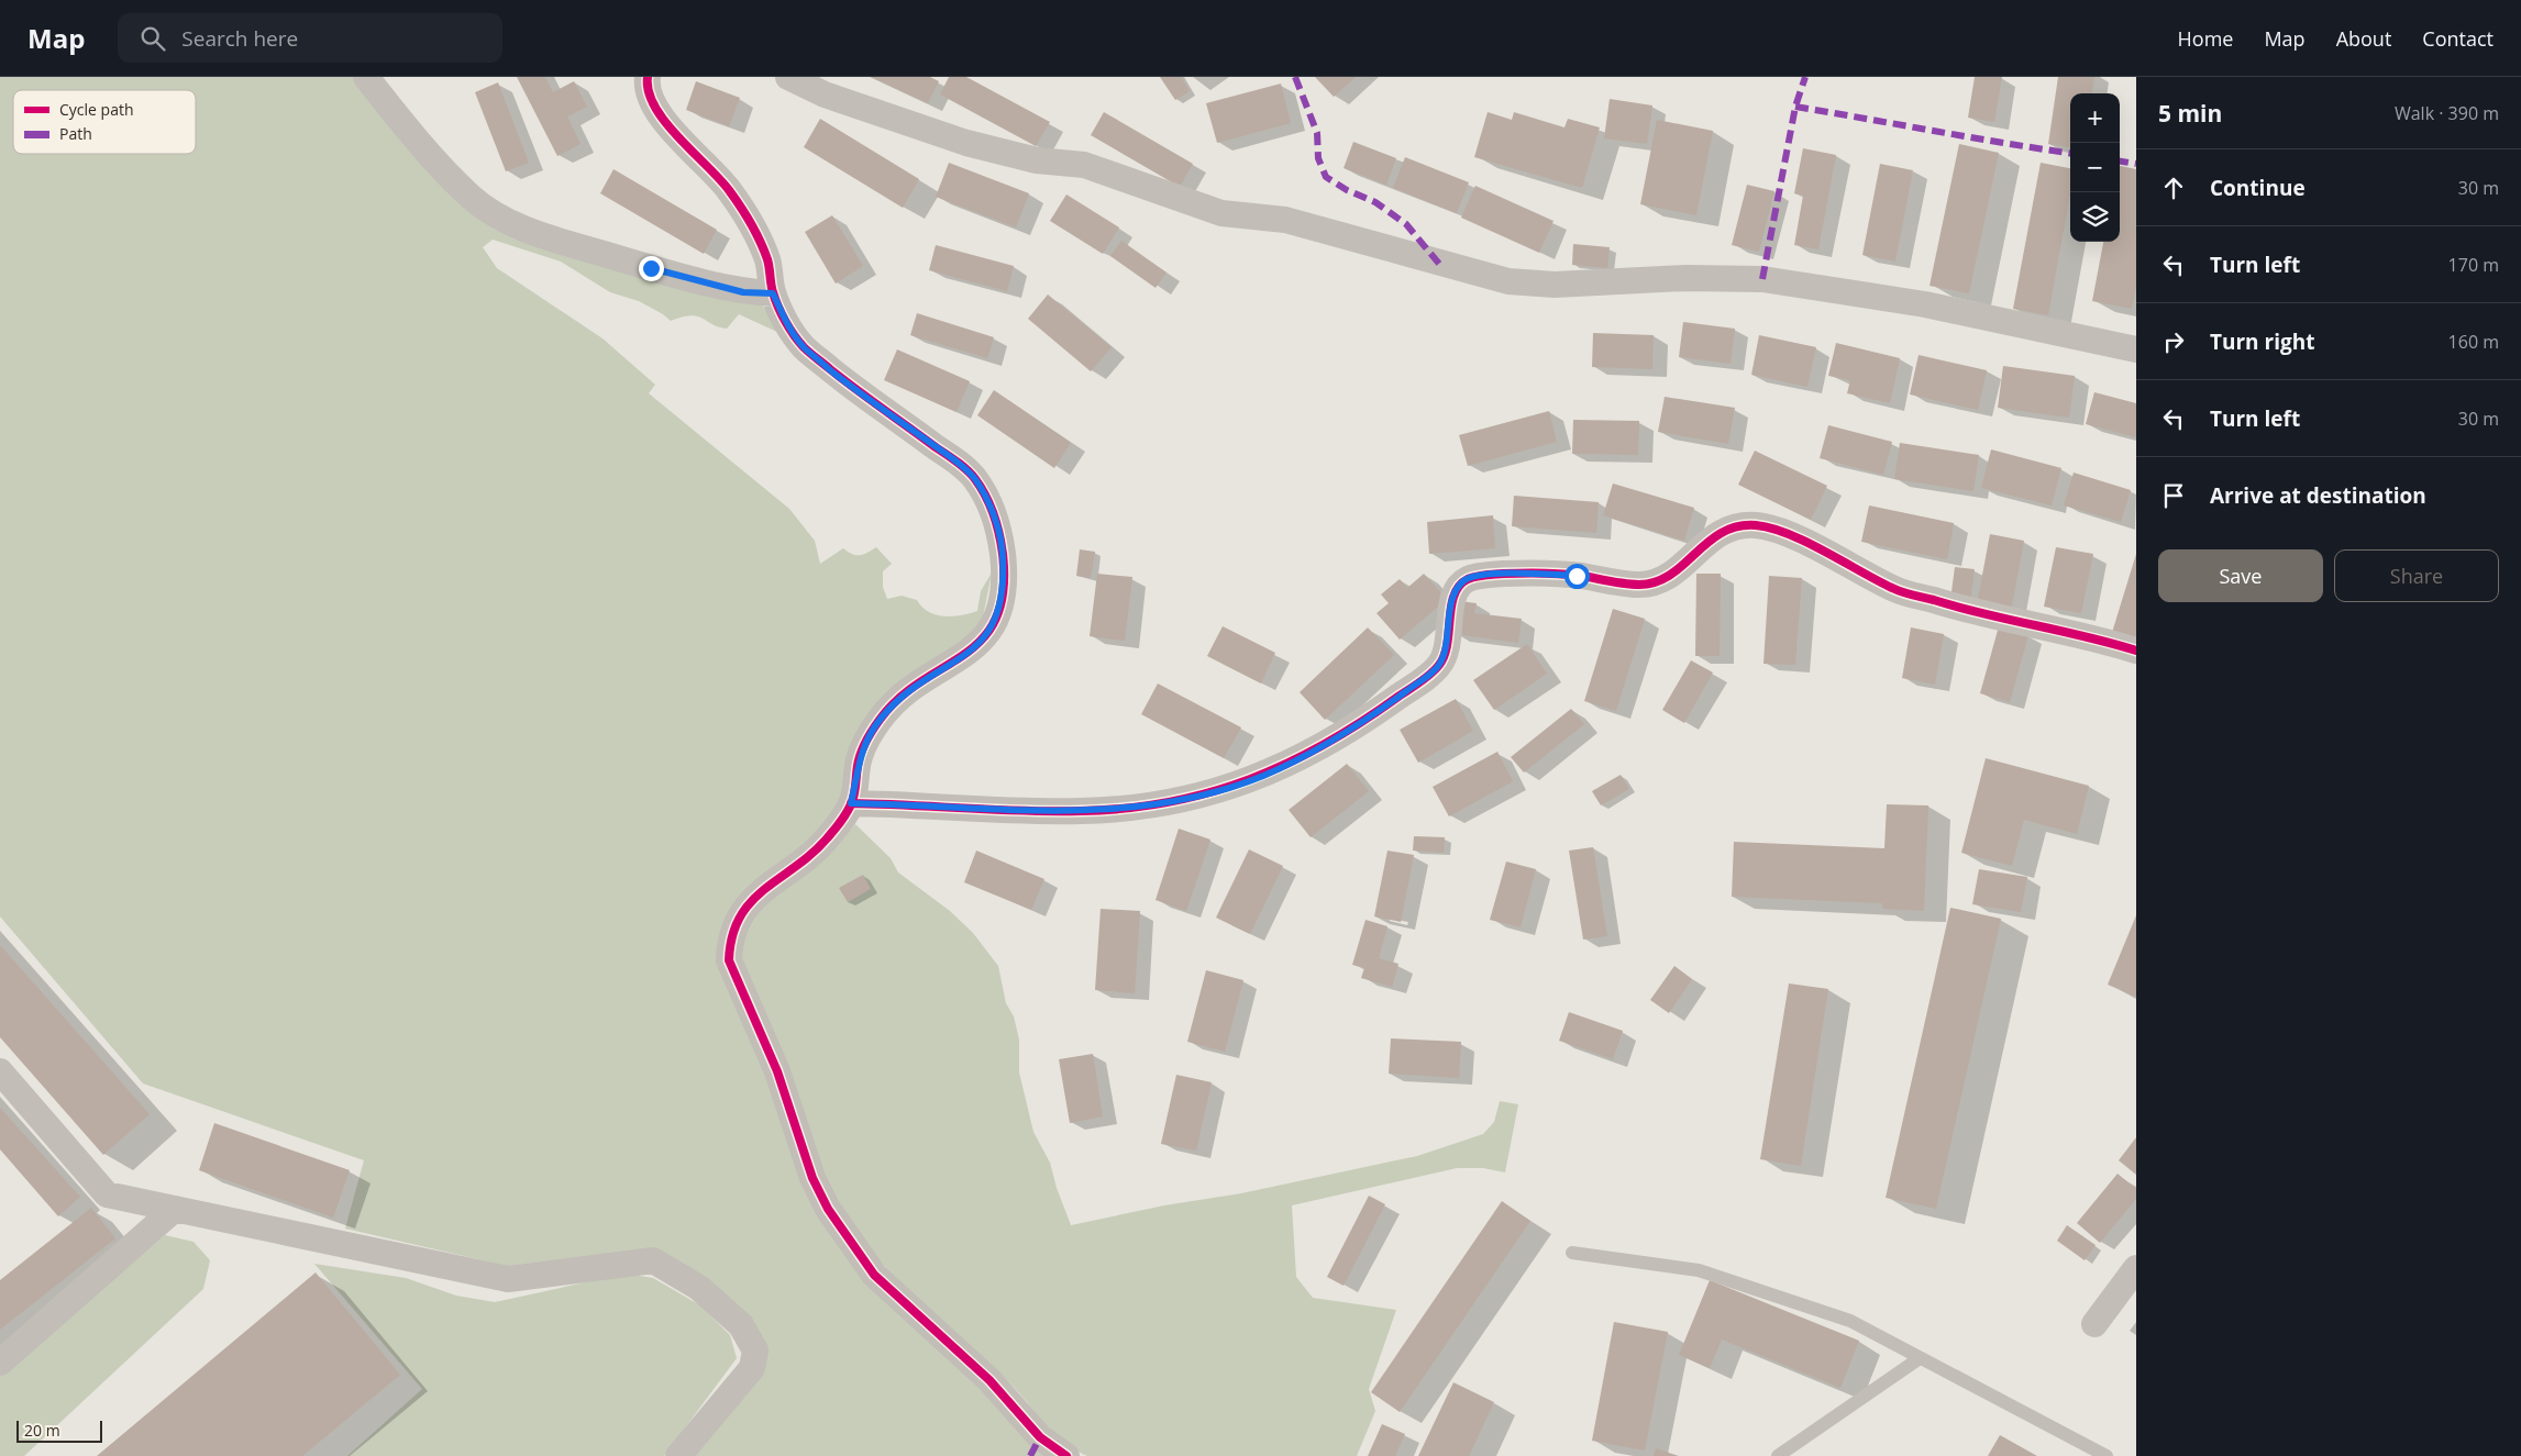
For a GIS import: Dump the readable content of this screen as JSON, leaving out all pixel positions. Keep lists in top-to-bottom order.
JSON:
{
  "legend": ["Cycle path", "Path"],
  "scale_bar": "20 m",
  "page": {
    "header": "Map",
    "search": "Search here",
    "nav": [
      "Home",
      "Map",
      "About",
      "Contact"
    ],
    "heading": ["5 min", "Walk · 390 m"],
    "map_buttons": ["+", "−"],
    "list": [
      ["Continue", "30 m"],
      ["Turn left", "170 m"],
      ["Turn right", "160 m"],
      ["Turn left", "30 m"],
      "Arrive at destination"
    ],
    "buttons": ["Save", "Share"],
    "scale": "20 m"
  }
}
